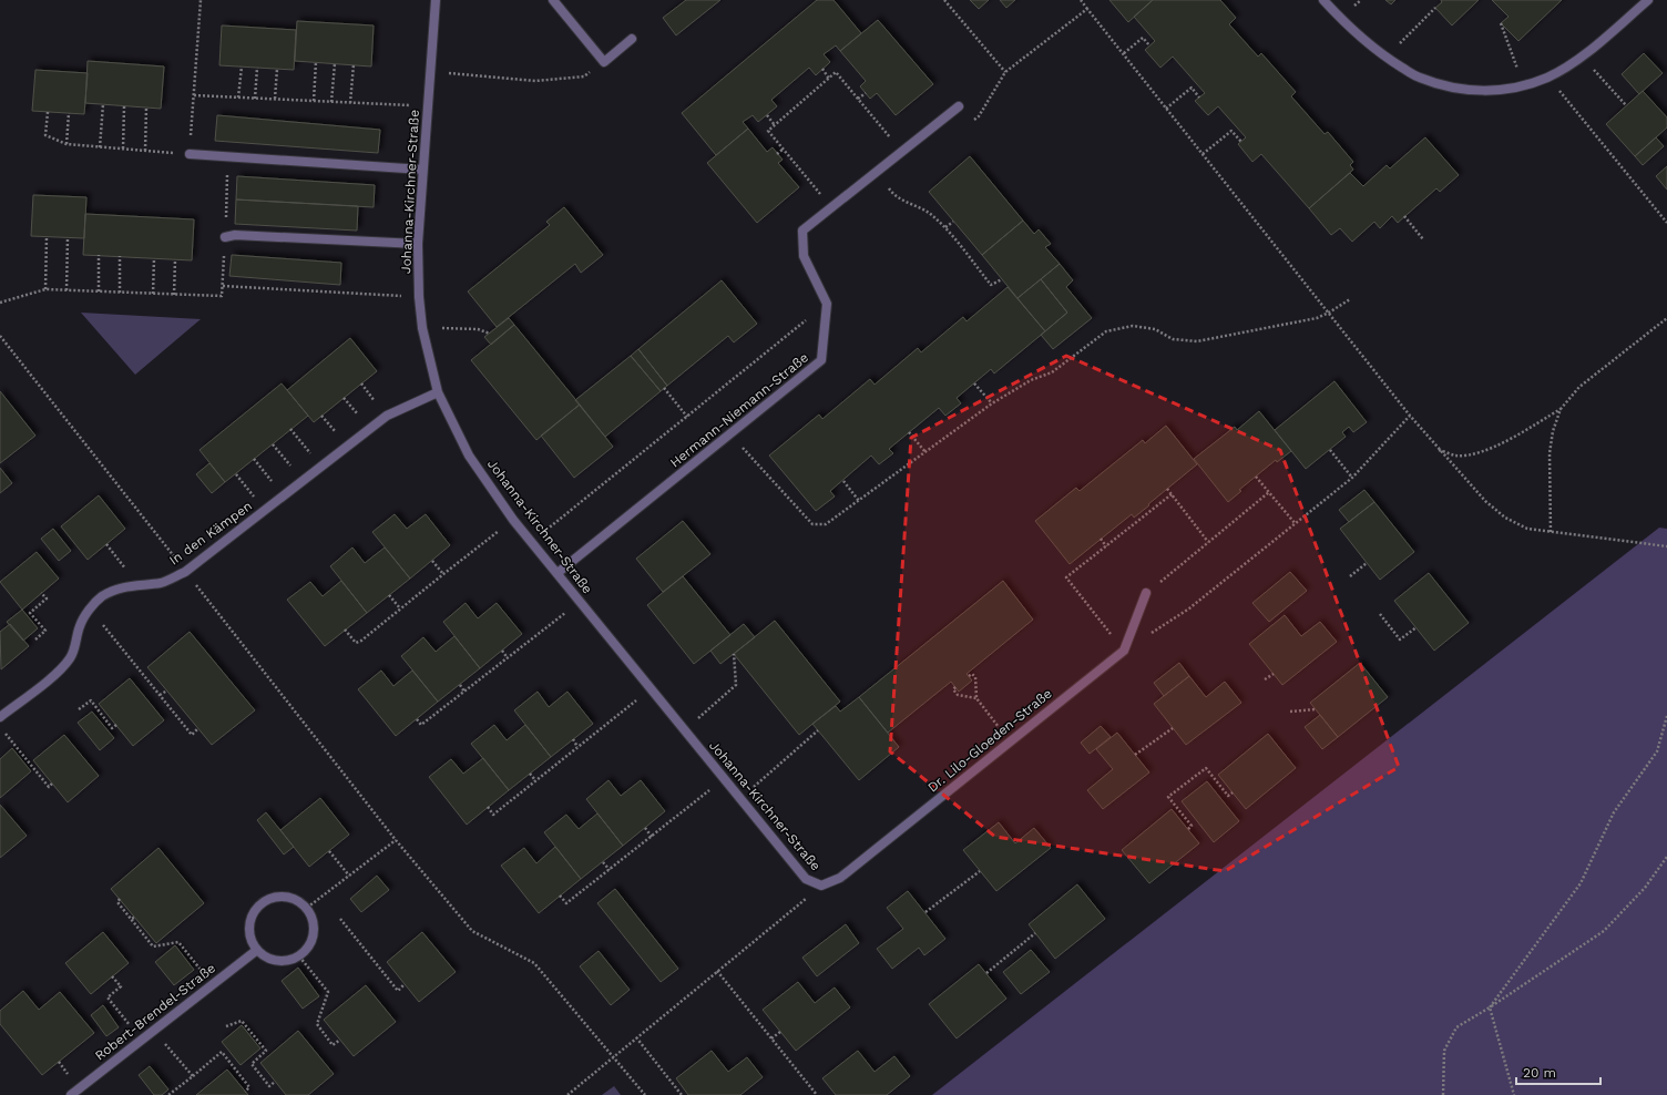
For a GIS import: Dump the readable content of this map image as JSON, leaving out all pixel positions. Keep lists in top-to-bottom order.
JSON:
{
  "streets": {
    "street": [
      "Johanna-Kirchner-Straße",
      "Hermann-Niemann-Straße",
      "In den Kämpen",
      "Dr. Lilo-Gloeden-Straße",
      "Robert-Brendel-Straße"
    ]
  },
  "crossings": [
    ["Johanna-Kirchner-Straße", "Hermann-Niemann-Straße"],
    ["Johanna-Kirchner-Straße", "In den Kämpen"],
    ["Johanna-Kirchner-Straße", "Dr. Lilo-Gloeden-Straße"]
  ],
  "scale_bar": "20 m"
}
